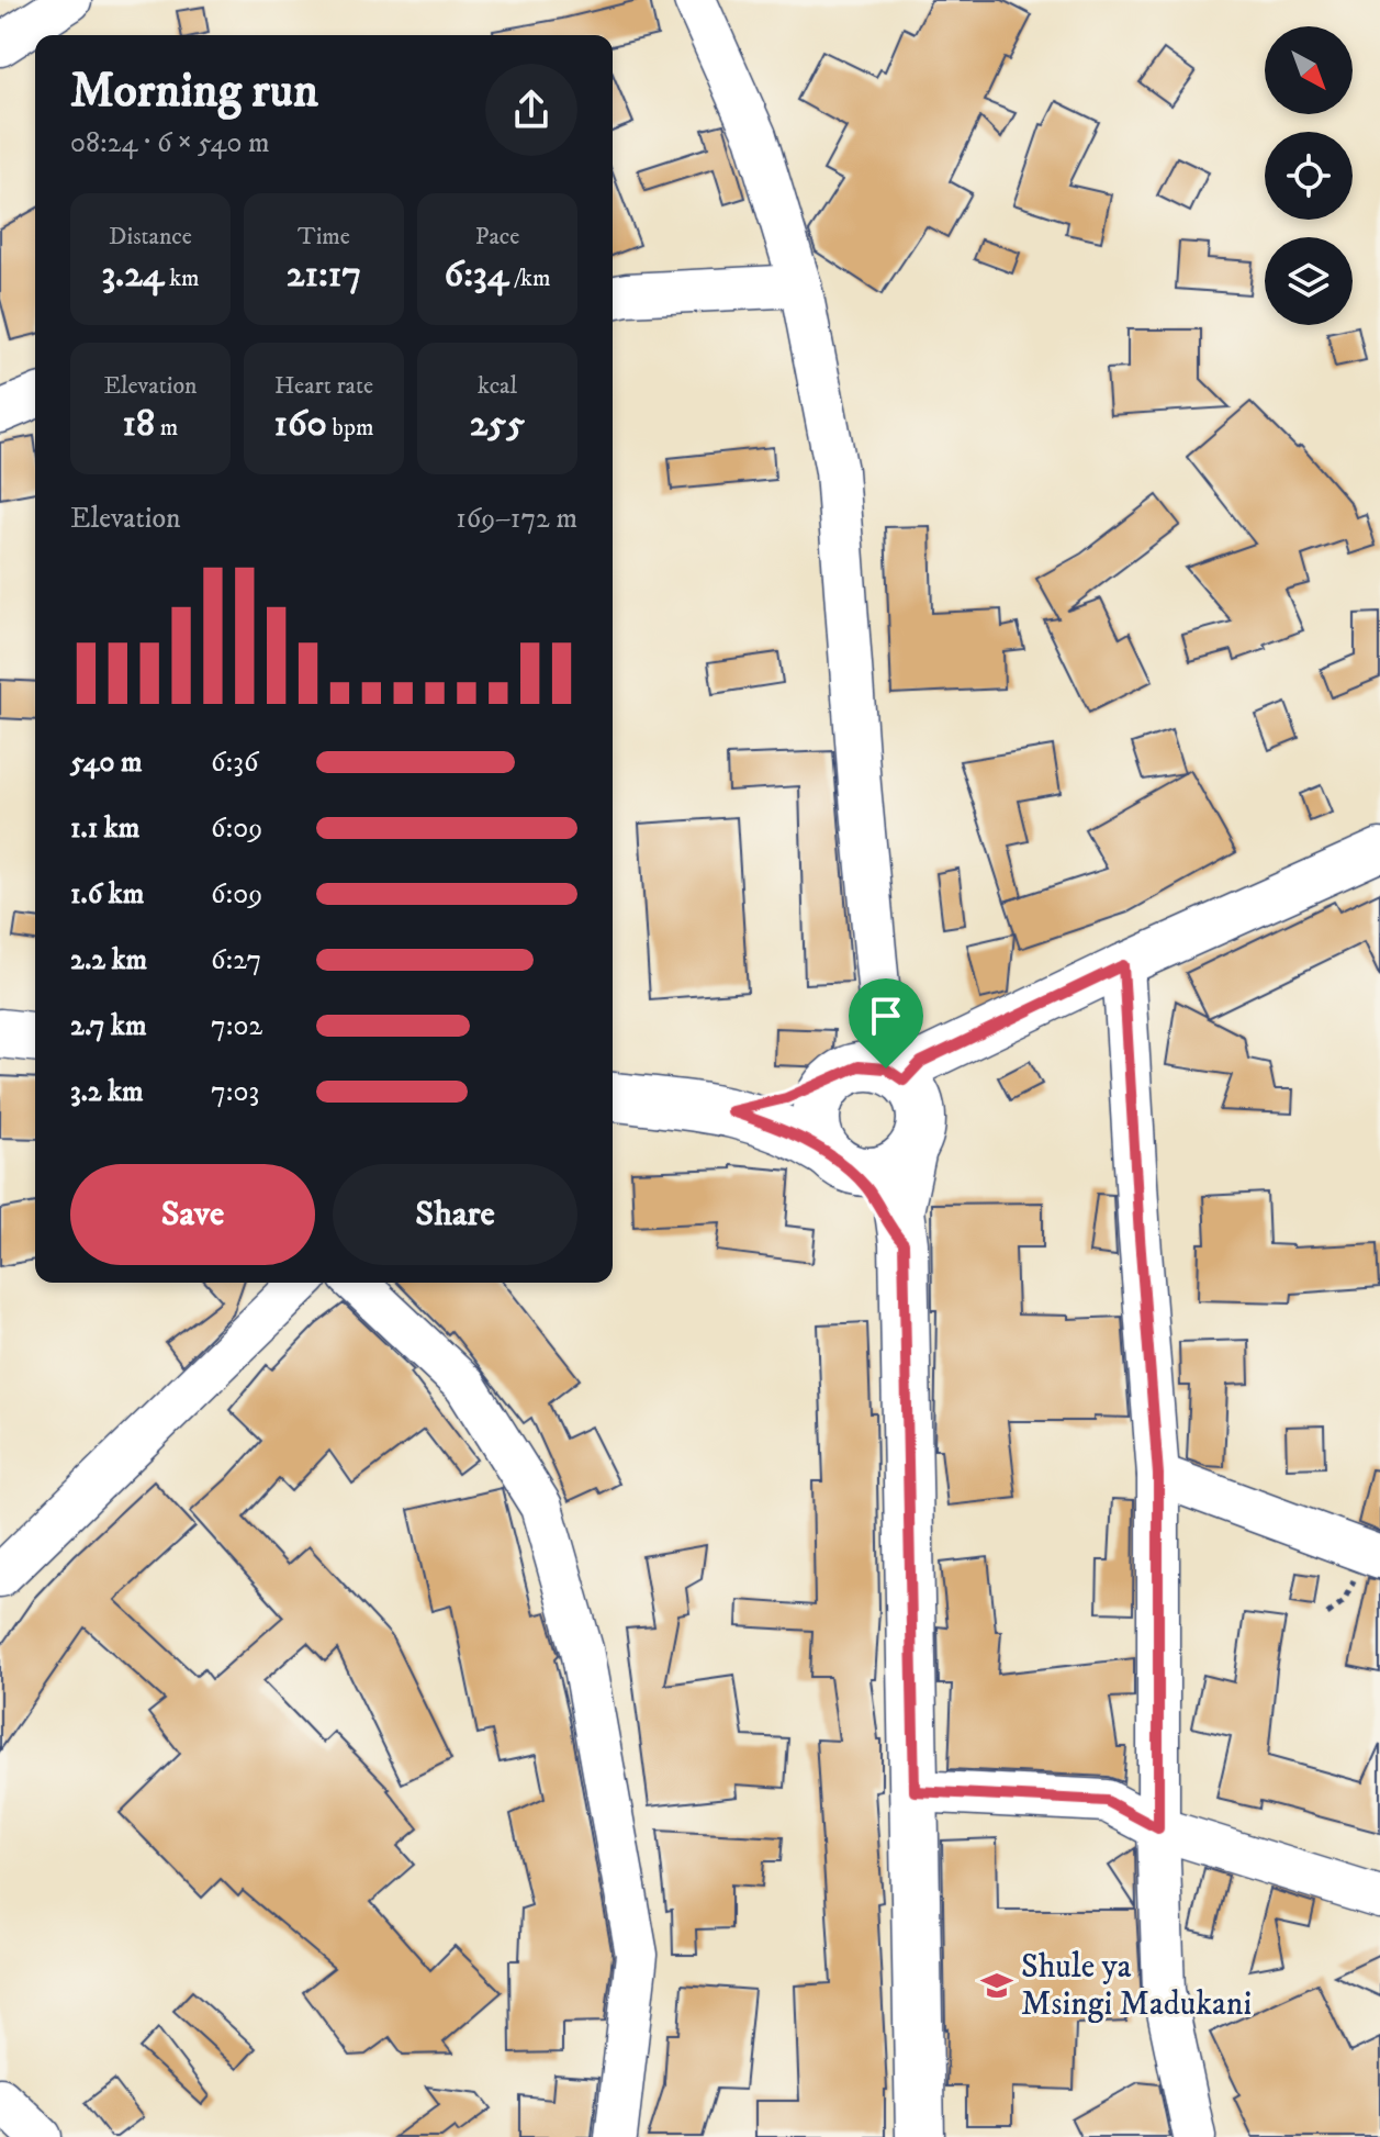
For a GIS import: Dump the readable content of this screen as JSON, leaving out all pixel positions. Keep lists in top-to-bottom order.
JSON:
{
  "places": {
    "school or university": ["Shule ya Msingi Madukani"]
  },
  "north": "bottom right",
  "page": {
    "heading": ["Morning run", "08:24 · 6 × 540 m"],
    "stats": [
      ["Distance", "3.24 km"],
      ["Time", "21:17"],
      ["Pace", "6:34 /km"],
      ["Elevation", "18 m"],
      ["Heart rate", "160 bpm"],
      ["kcal", "255"]
    ],
    "chart": ["Elevation", "169–172 m"],
    "list": [
      {
        "name": "540 m",
        "note": "6:36"
      },
      {
        "name": "1.1 km",
        "note": "6:09"
      },
      {
        "name": "1.6 km",
        "note": "6:09"
      },
      {
        "name": "2.2 km",
        "note": "6:27"
      },
      {
        "name": "2.7 km",
        "note": "7:02"
      },
      {
        "name": "3.2 km",
        "note": "7:03"
      }
    ],
    "buttons": ["Save", "Share"]
  }
}
